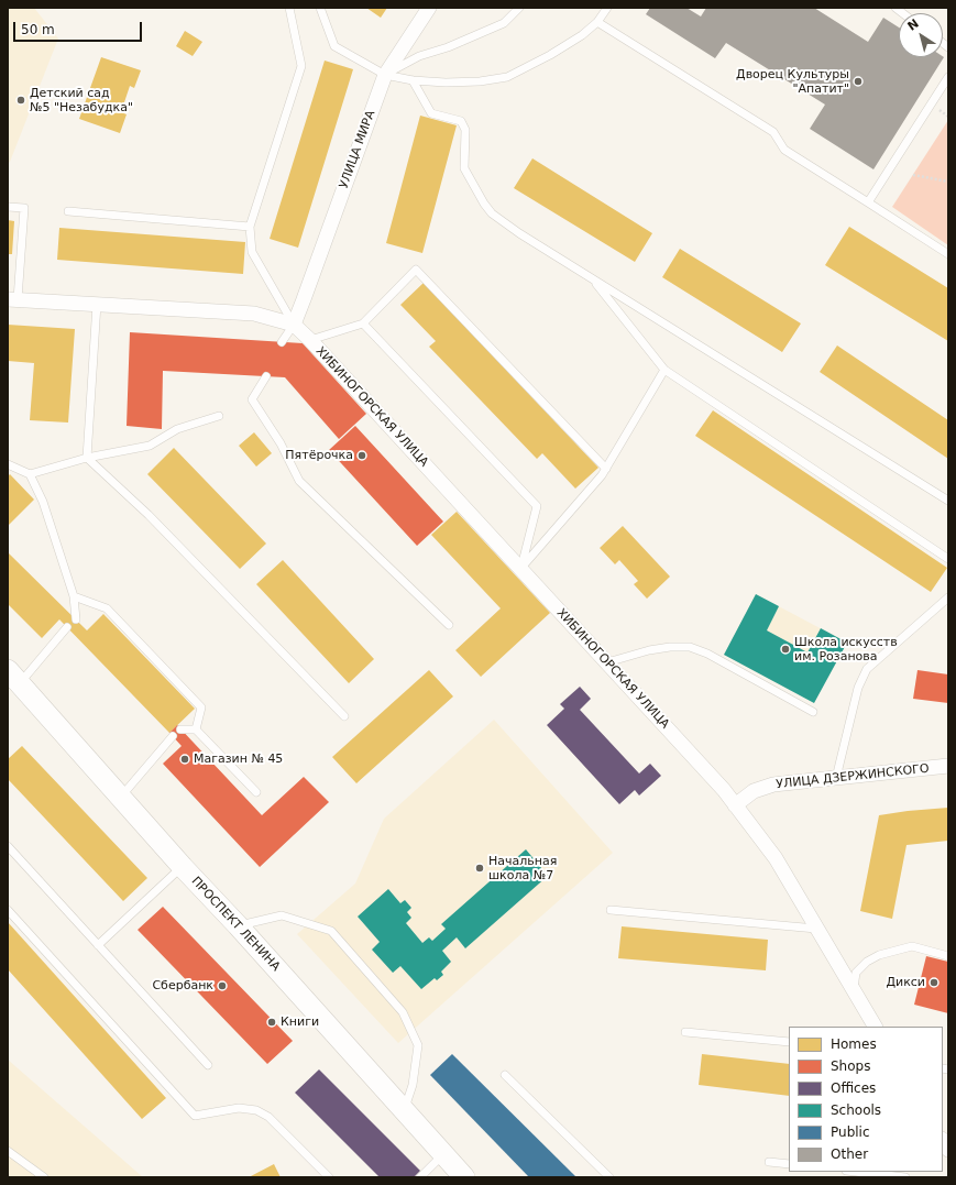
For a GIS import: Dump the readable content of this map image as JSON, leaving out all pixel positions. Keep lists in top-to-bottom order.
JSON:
{
  "streets": {
    "main road": ["ПРОСПЕКТ ЛЕНИНА"],
    "street": ["УЛИЦА МИРА", "ХИБИНОГОРСКАЯ УЛИЦА", "УЛИЦА ДЗЕРЖИНСКОГО"]
  },
  "crossings": [
    ["УЛИЦА МИРА", "ХИБИНОГОРСКАЯ УЛИЦА"],
    ["ХИБИНОГОРСКАЯ УЛИЦА", "УЛИЦА ДЗЕРЖИНСКОГО"]
  ],
  "places": [
    "Дворец Культуры \"Апатит\"",
    "Детский сад №5 \"Незабудка\"",
    "Пятёрочка",
    "Школа искусств им. Розанова",
    "Магазин № 45",
    "Начальная школа №7",
    "Дикси",
    "Сбербанк",
    "Книги"
  ],
  "legend": [
    "Homes",
    "Shops",
    "Offices",
    "Schools",
    "Public",
    "Other"
  ],
  "scale_bar": "50 m",
  "north": "top left"
}
